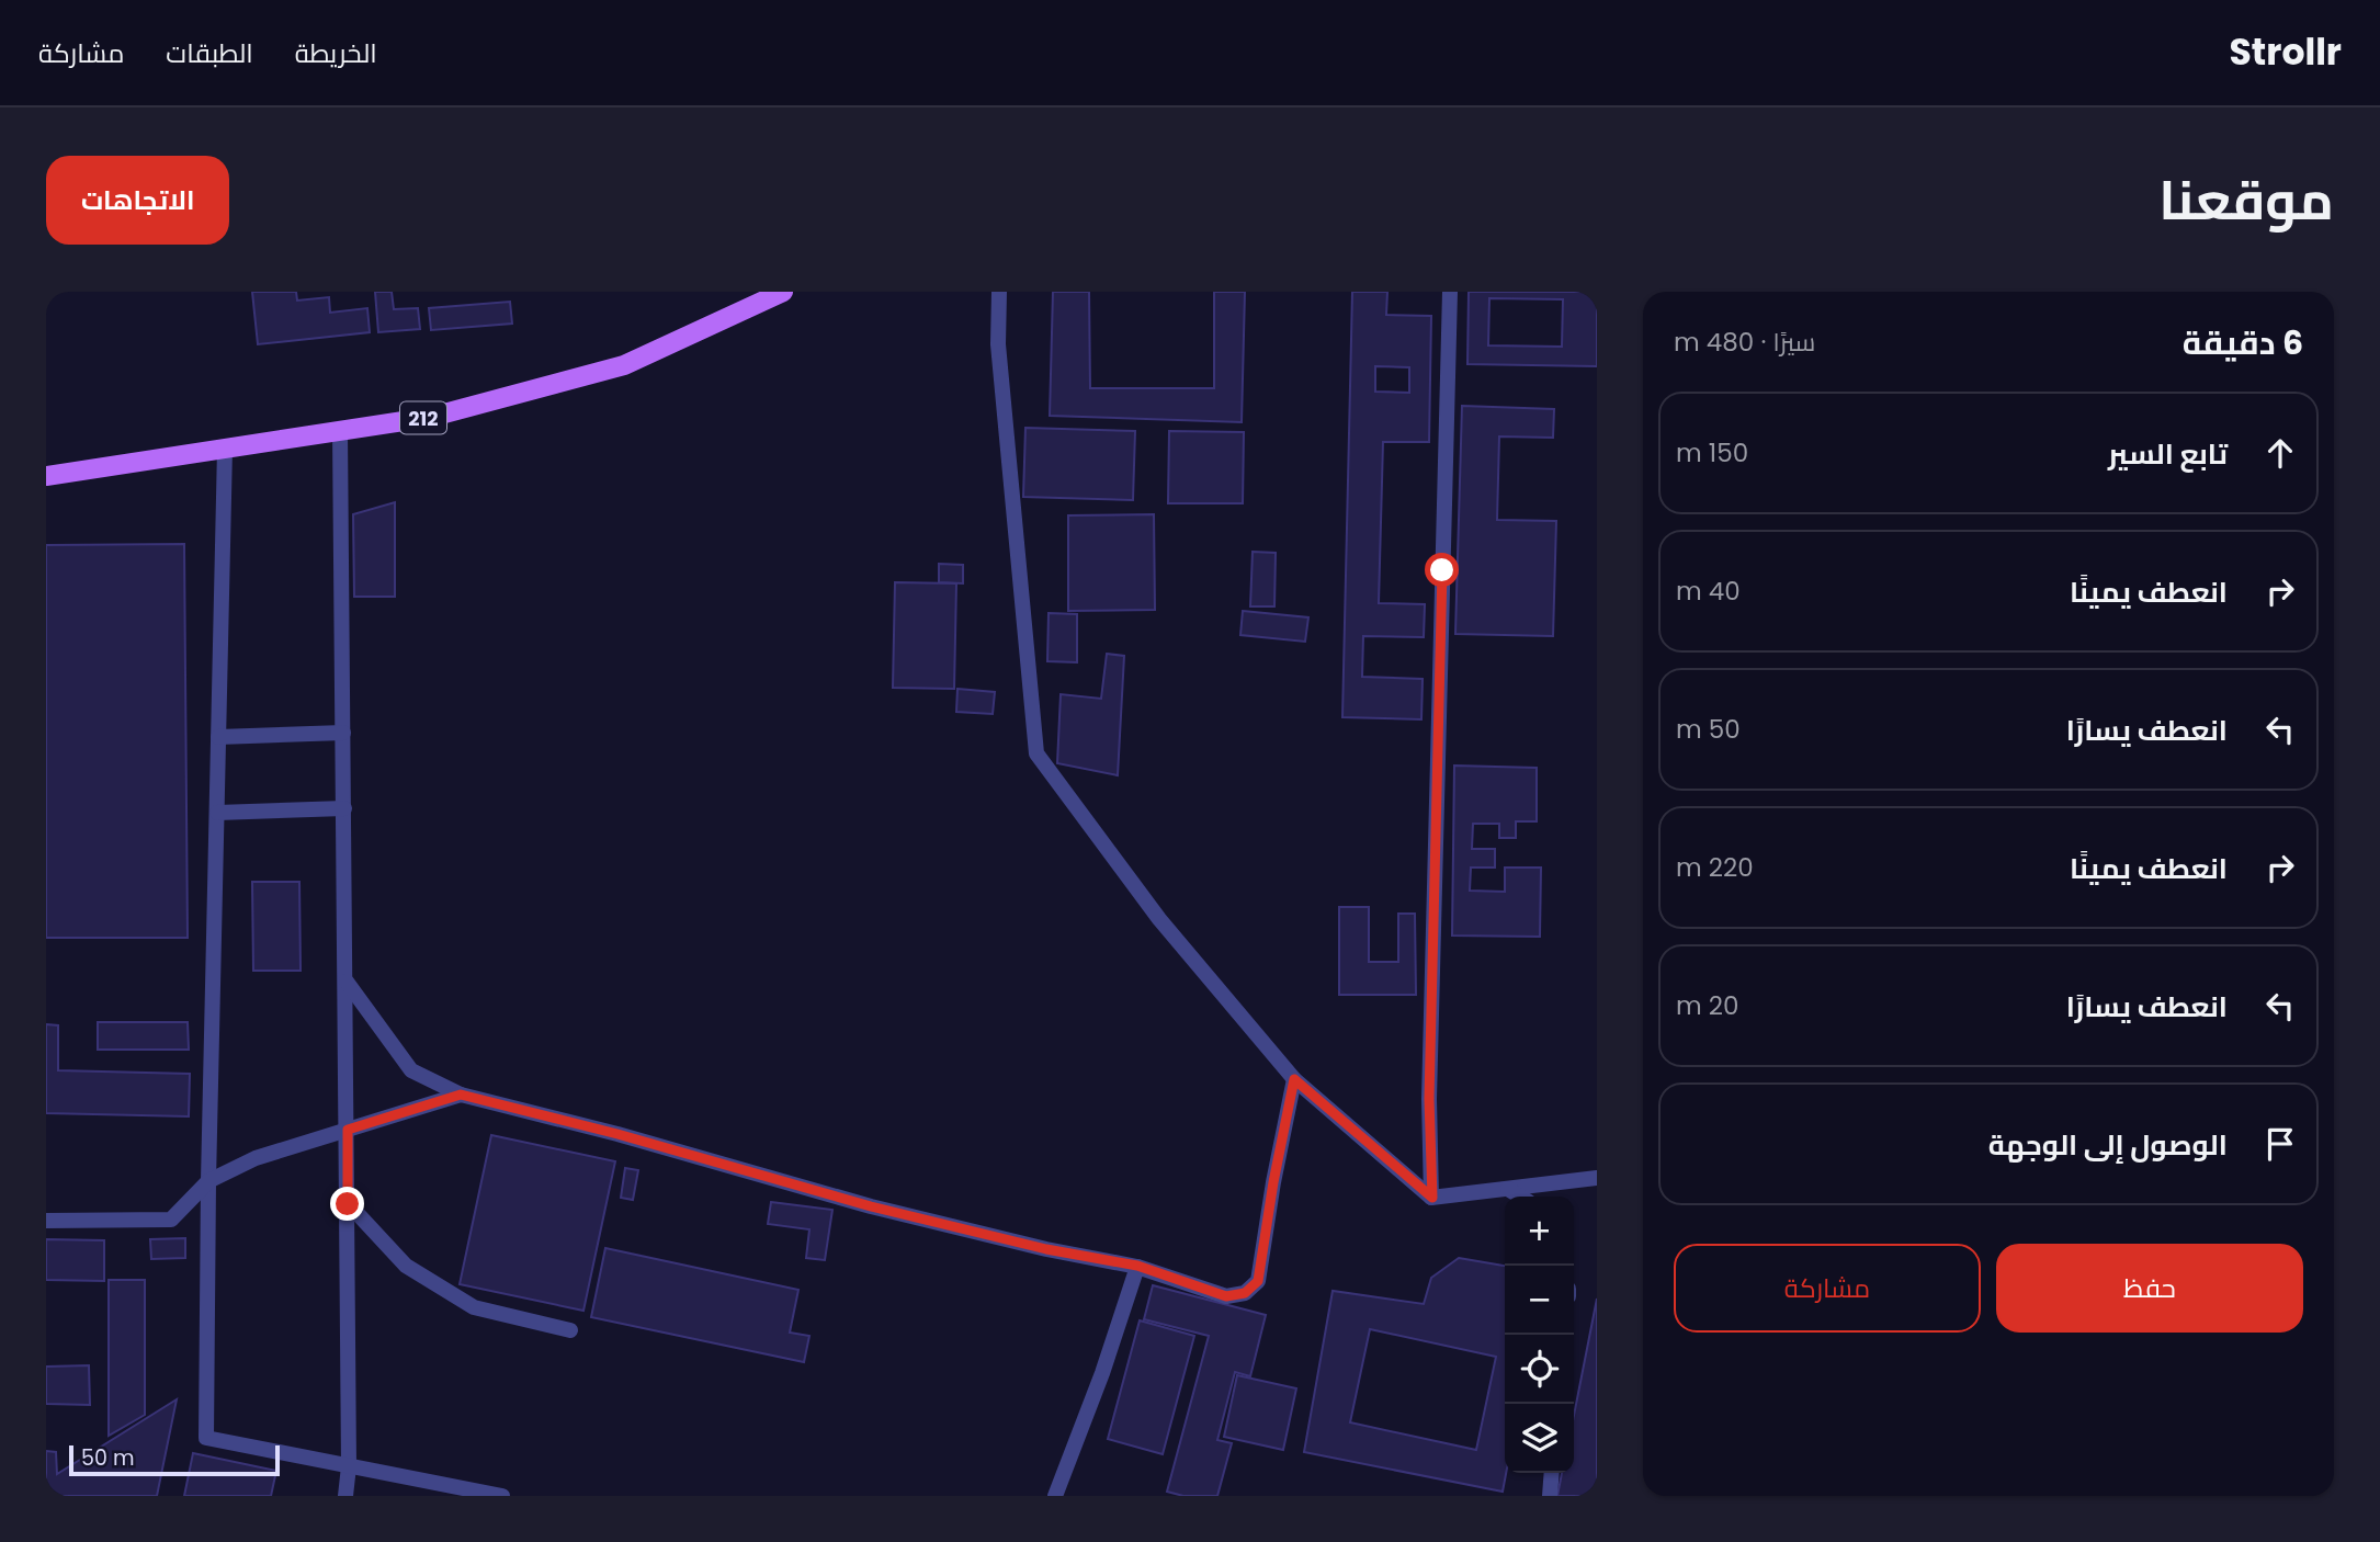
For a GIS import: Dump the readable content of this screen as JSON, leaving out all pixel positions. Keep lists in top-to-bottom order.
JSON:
{
  "streets": {
    "main road": ["212"]
  },
  "scale_bar": "50 m",
  "page": {
    "header": "Strollr",
    "nav": ["الخريطة", "الطبقات", "مشاركة"],
    "title": "موقعنا",
    "buttons": [
      "الاتجاهات",
      ["حفظ", "مشاركة"]
    ],
    "heading": ["6 دقيقة", "سيرًا · 480 m"],
    "list": [
      ["تابع السير", "150 m"],
      ["انعطف يمينًا", "40 m"],
      ["انعطف يسارًا", "50 m"],
      ["انعطف يمينًا", "220 m"],
      ["انعطف يسارًا", "20 m"],
      "الوصول إلى الوجهة"
    ],
    "map_buttons": ["+", "−"],
    "scale": "50 m"
  }
}
